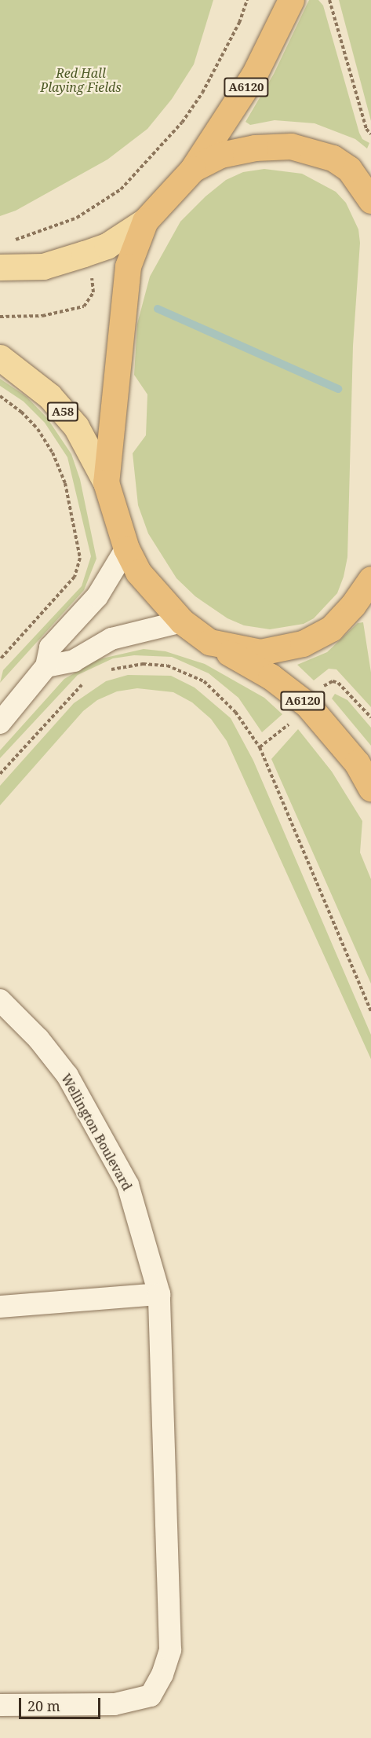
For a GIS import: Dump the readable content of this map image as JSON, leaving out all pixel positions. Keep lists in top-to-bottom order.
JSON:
{
  "streets": {
    "highway": ["A6120"],
    "main road": ["A58"],
    "street": ["Wellington Boulevard"]
  },
  "parks": ["Red Hall Playing Fields"],
  "scale_bar": "20 m"
}
